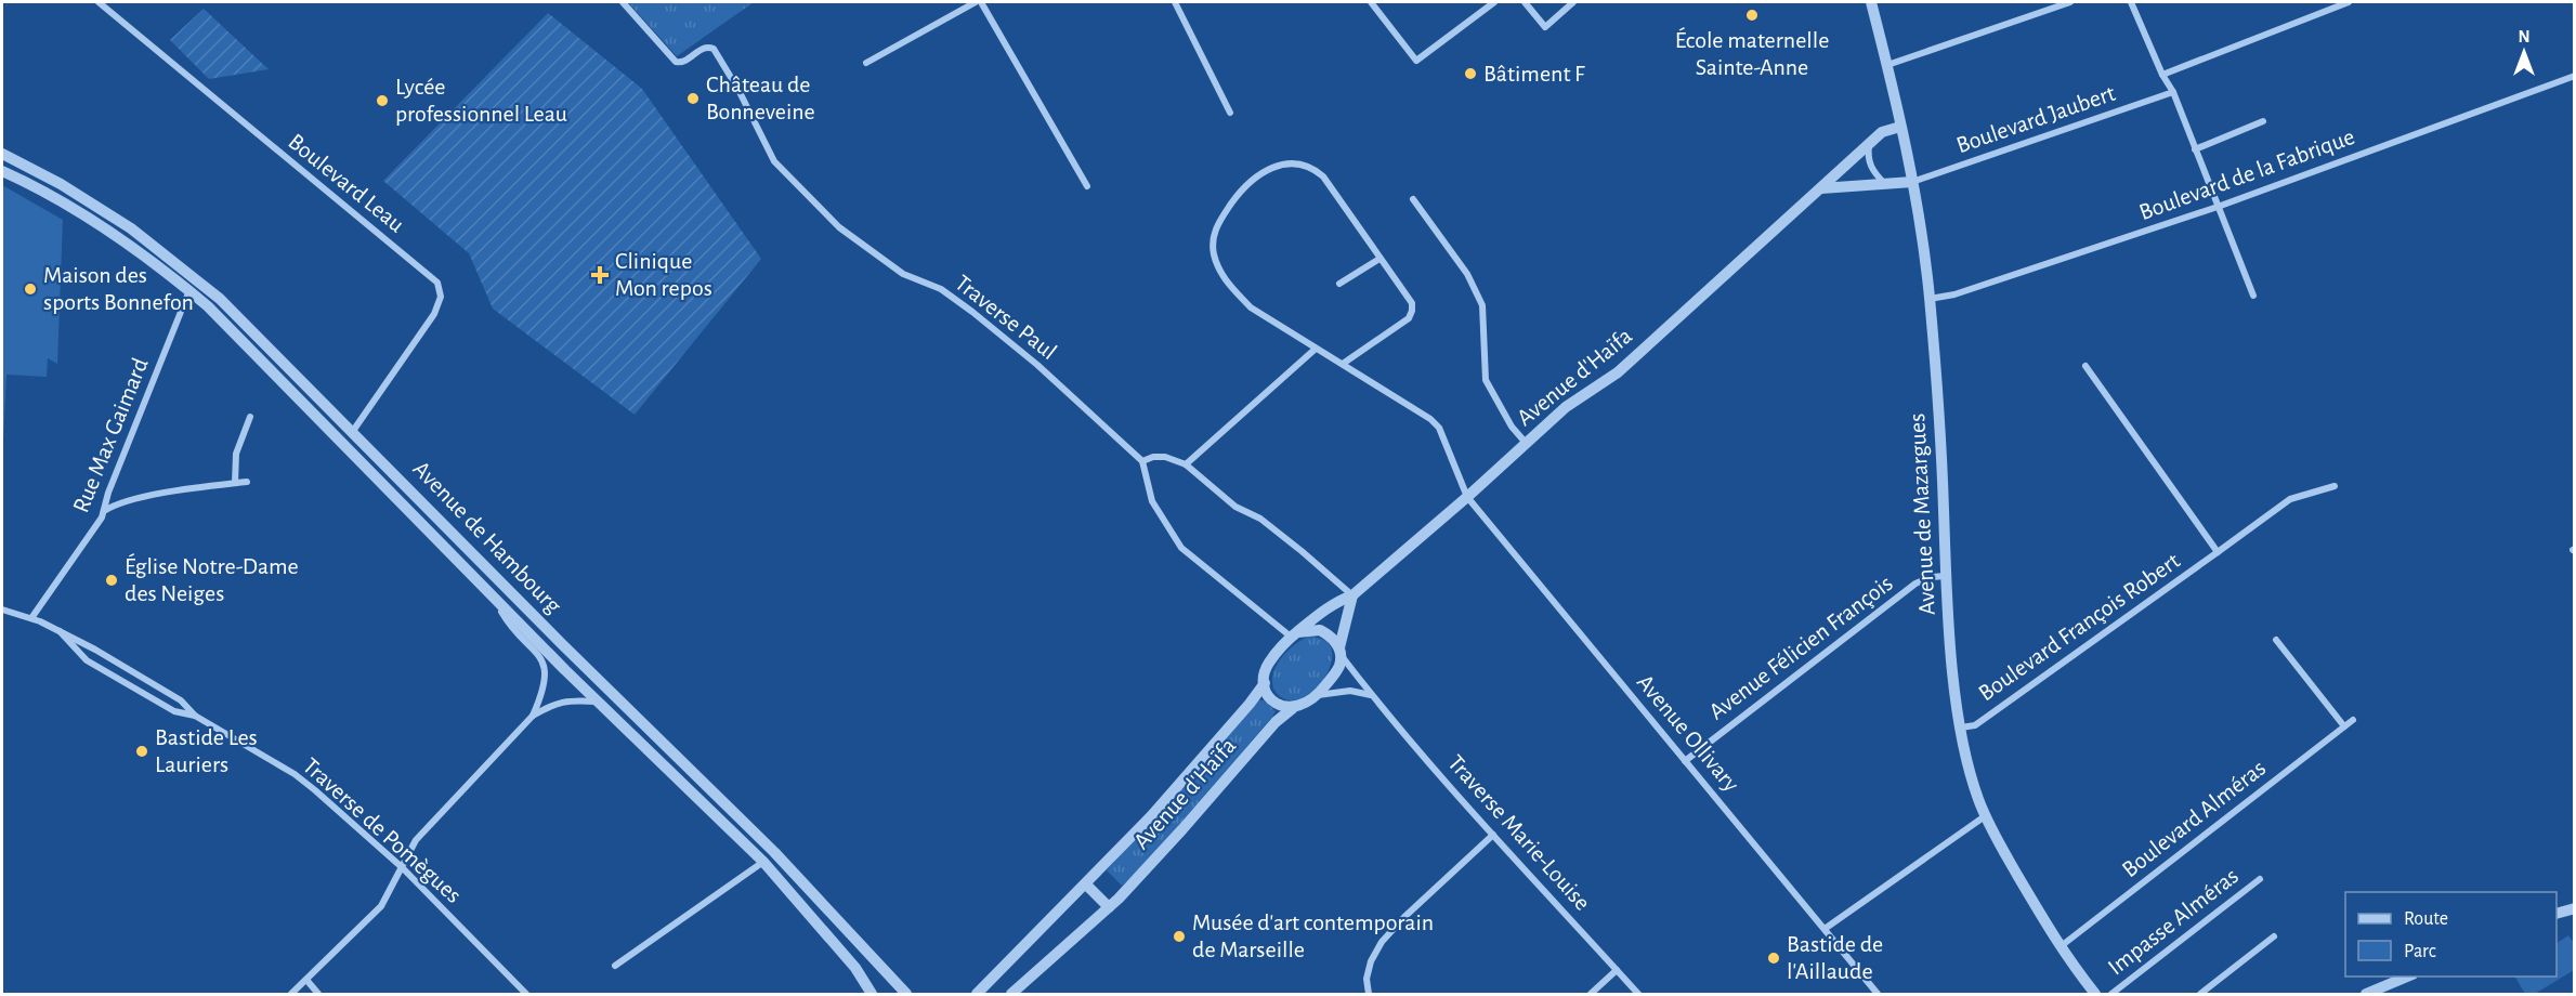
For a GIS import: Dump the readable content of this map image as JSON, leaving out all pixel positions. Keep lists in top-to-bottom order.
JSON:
{
  "streets": {
    "street": [
      "Boulevard Jaubert",
      "Boulevard de la Fabrique",
      "Boulevard Leau",
      "Traverse Paul",
      "Avenue d'Haïfa",
      "Rue Max Gaimard",
      "Avenue de Mazargues",
      "Avenue de Hambourg",
      "Boulevard François Robert",
      "Avenue Félicien François",
      "Avenue Ollivary",
      "Boulevard Alméras",
      "Traverse de Pomègues",
      "Traverse Marie-Louise",
      "Impasse Alméras"
    ]
  },
  "crossings": [
    ["Boulevard Jaubert", "Avenue de Mazargues"],
    ["Boulevard de la Fabrique", "Avenue de Mazargues"],
    ["Boulevard Leau", "Avenue de Hambourg"],
    ["Avenue d'Haïfa", "Avenue de Mazargues"],
    ["Avenue d'Haïfa", "Avenue Ollivary"],
    ["Avenue d'Haïfa", "Traverse Marie-Louise"],
    ["Rue Max Gaimard", "Avenue de Hambourg"],
    ["Rue Max Gaimard", "Traverse de Pomègues"],
    ["Avenue de Mazargues", "Boulevard François Robert"],
    ["Avenue de Mazargues", "Avenue Félicien François"],
    ["Avenue de Mazargues", "Boulevard Alméras"],
    ["Avenue Félicien François", "Avenue Ollivary"]
  ],
  "places": {
    "other": [
      "École maternelle Sainte-Anne",
      "Bâtiment F",
      "Château de Bonneveine",
      "Lycée professionnel Leau",
      "Maison des sports Bonnefon",
      "Église Notre-Dame des Neiges",
      "Bastide Les Lauriers",
      "Musée d'art contemporain de Marseille",
      "Bastide de l'Aillaude"
    ],
    "health": ["Clinique Mon repos"]
  },
  "legend": ["Route", "Parc"],
  "north": "top"
}
